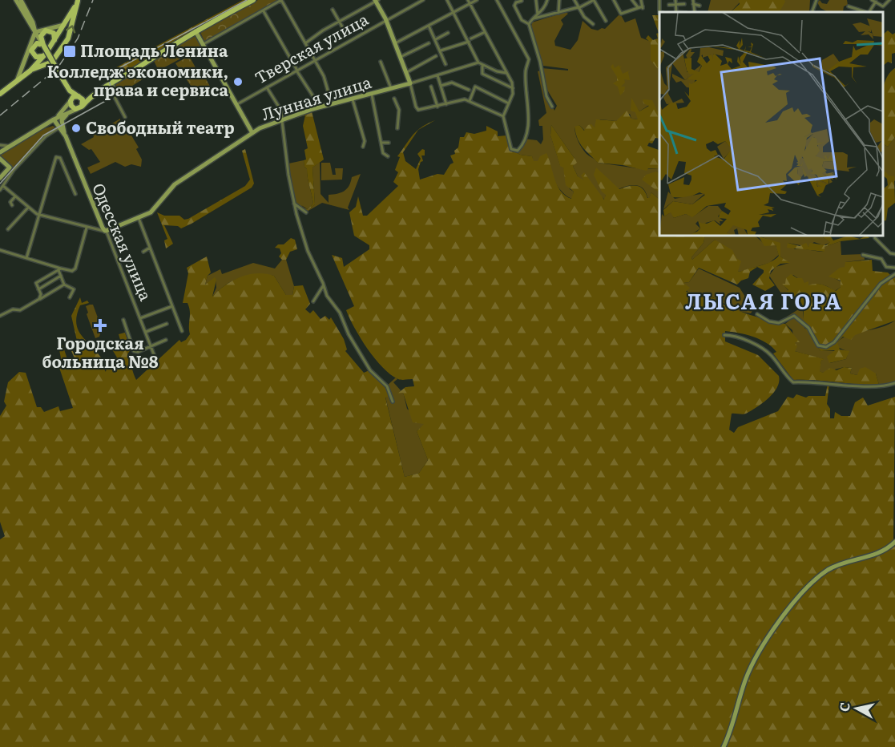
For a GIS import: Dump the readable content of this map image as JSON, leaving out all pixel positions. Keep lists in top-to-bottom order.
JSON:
{
  "streets": {
    "street": ["Тверская улица", "Лунная улица", "Одесская улица"]
  },
  "crossings": [
    ["Лунная улица", "Одесская улица"]
  ],
  "districts": ["ЛЫСАЯ ГОРА"],
  "places": {
    "transit": ["Площадь Ленина"],
    "other": ["Колледж экономики, права и сервиса", "Свободный театр"],
    "health": ["Городская больница №8"]
  },
  "north": "left"
}
